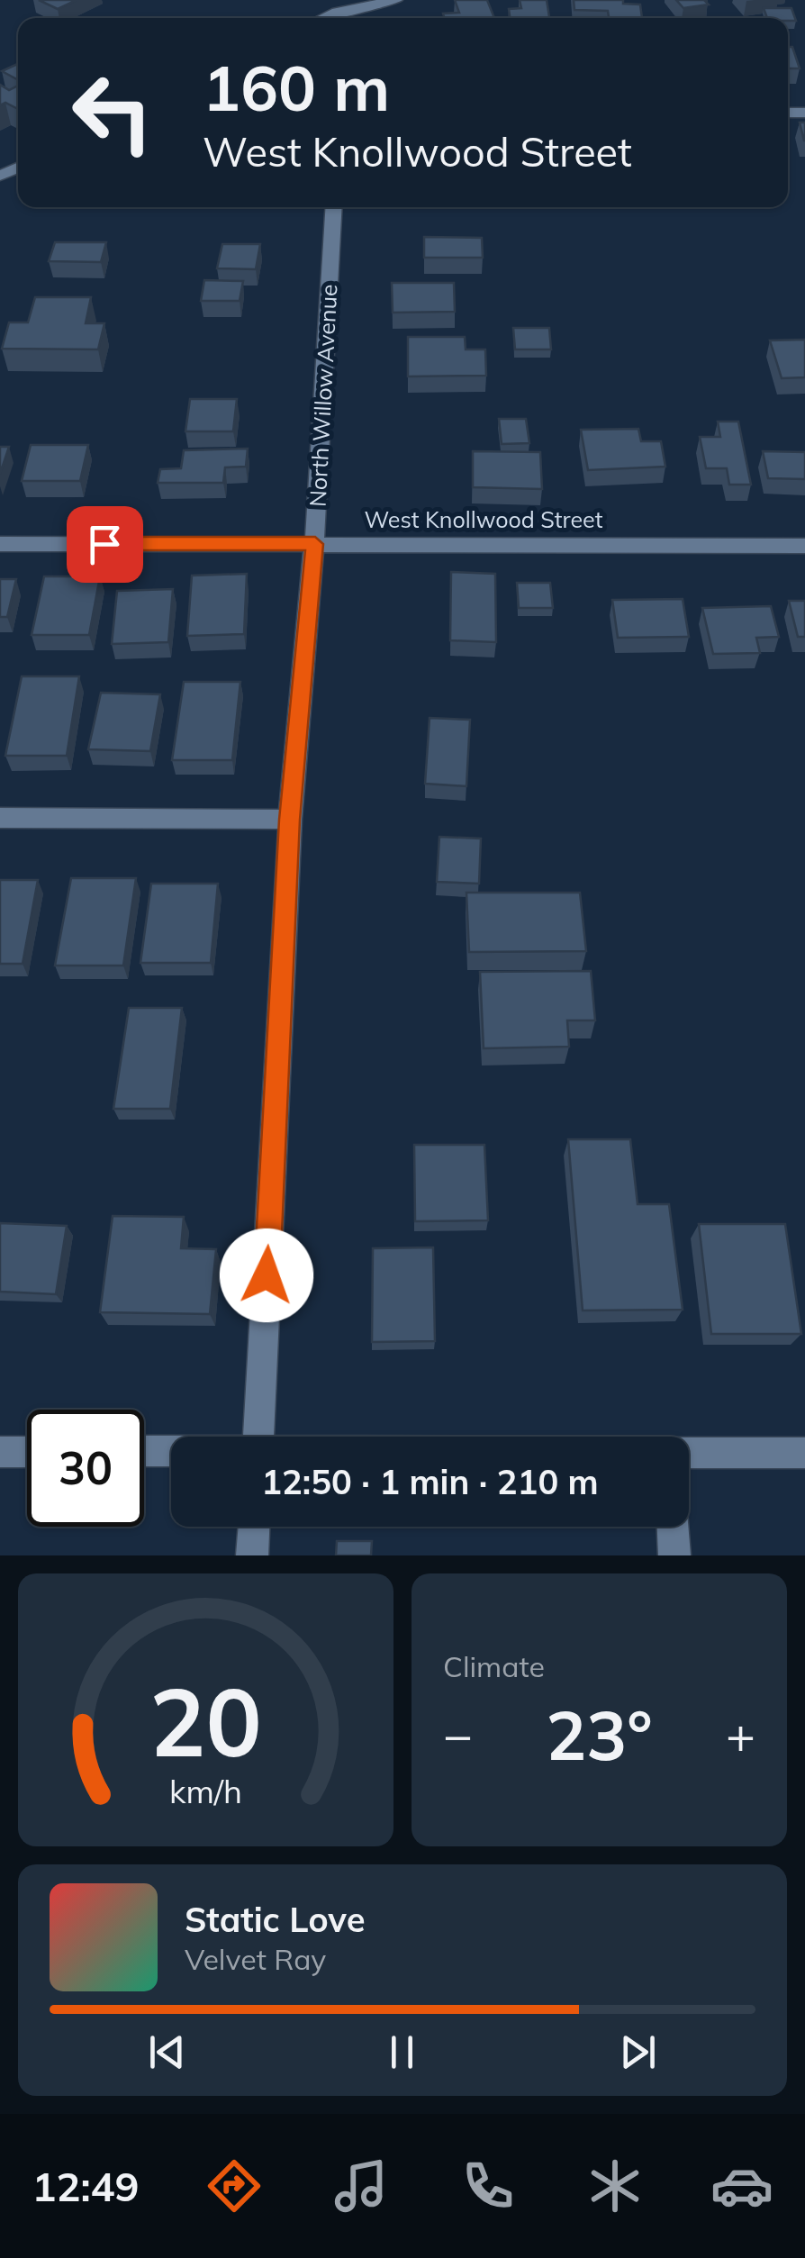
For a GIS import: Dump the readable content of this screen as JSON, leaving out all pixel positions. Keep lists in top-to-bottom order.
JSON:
{
  "streets": {
    "street": ["North Willow Avenue", "West Knollwood Street"]
  },
  "crossings": [
    ["North Willow Avenue", "West Knollwood Street"]
  ],
  "page": {
    "turn": ["160 m", "West Knollwood Street"],
    "limit": "30",
    "trip": "12:50 · 1 min · 210 m",
    "tile": "Climate",
    "heat": ["−", "23°", "+"],
    "song": ["Static Love", "Velvet Ray"],
    "tabs": "12:49",
    "gauge": ["20", "km/h"]
  }
}
